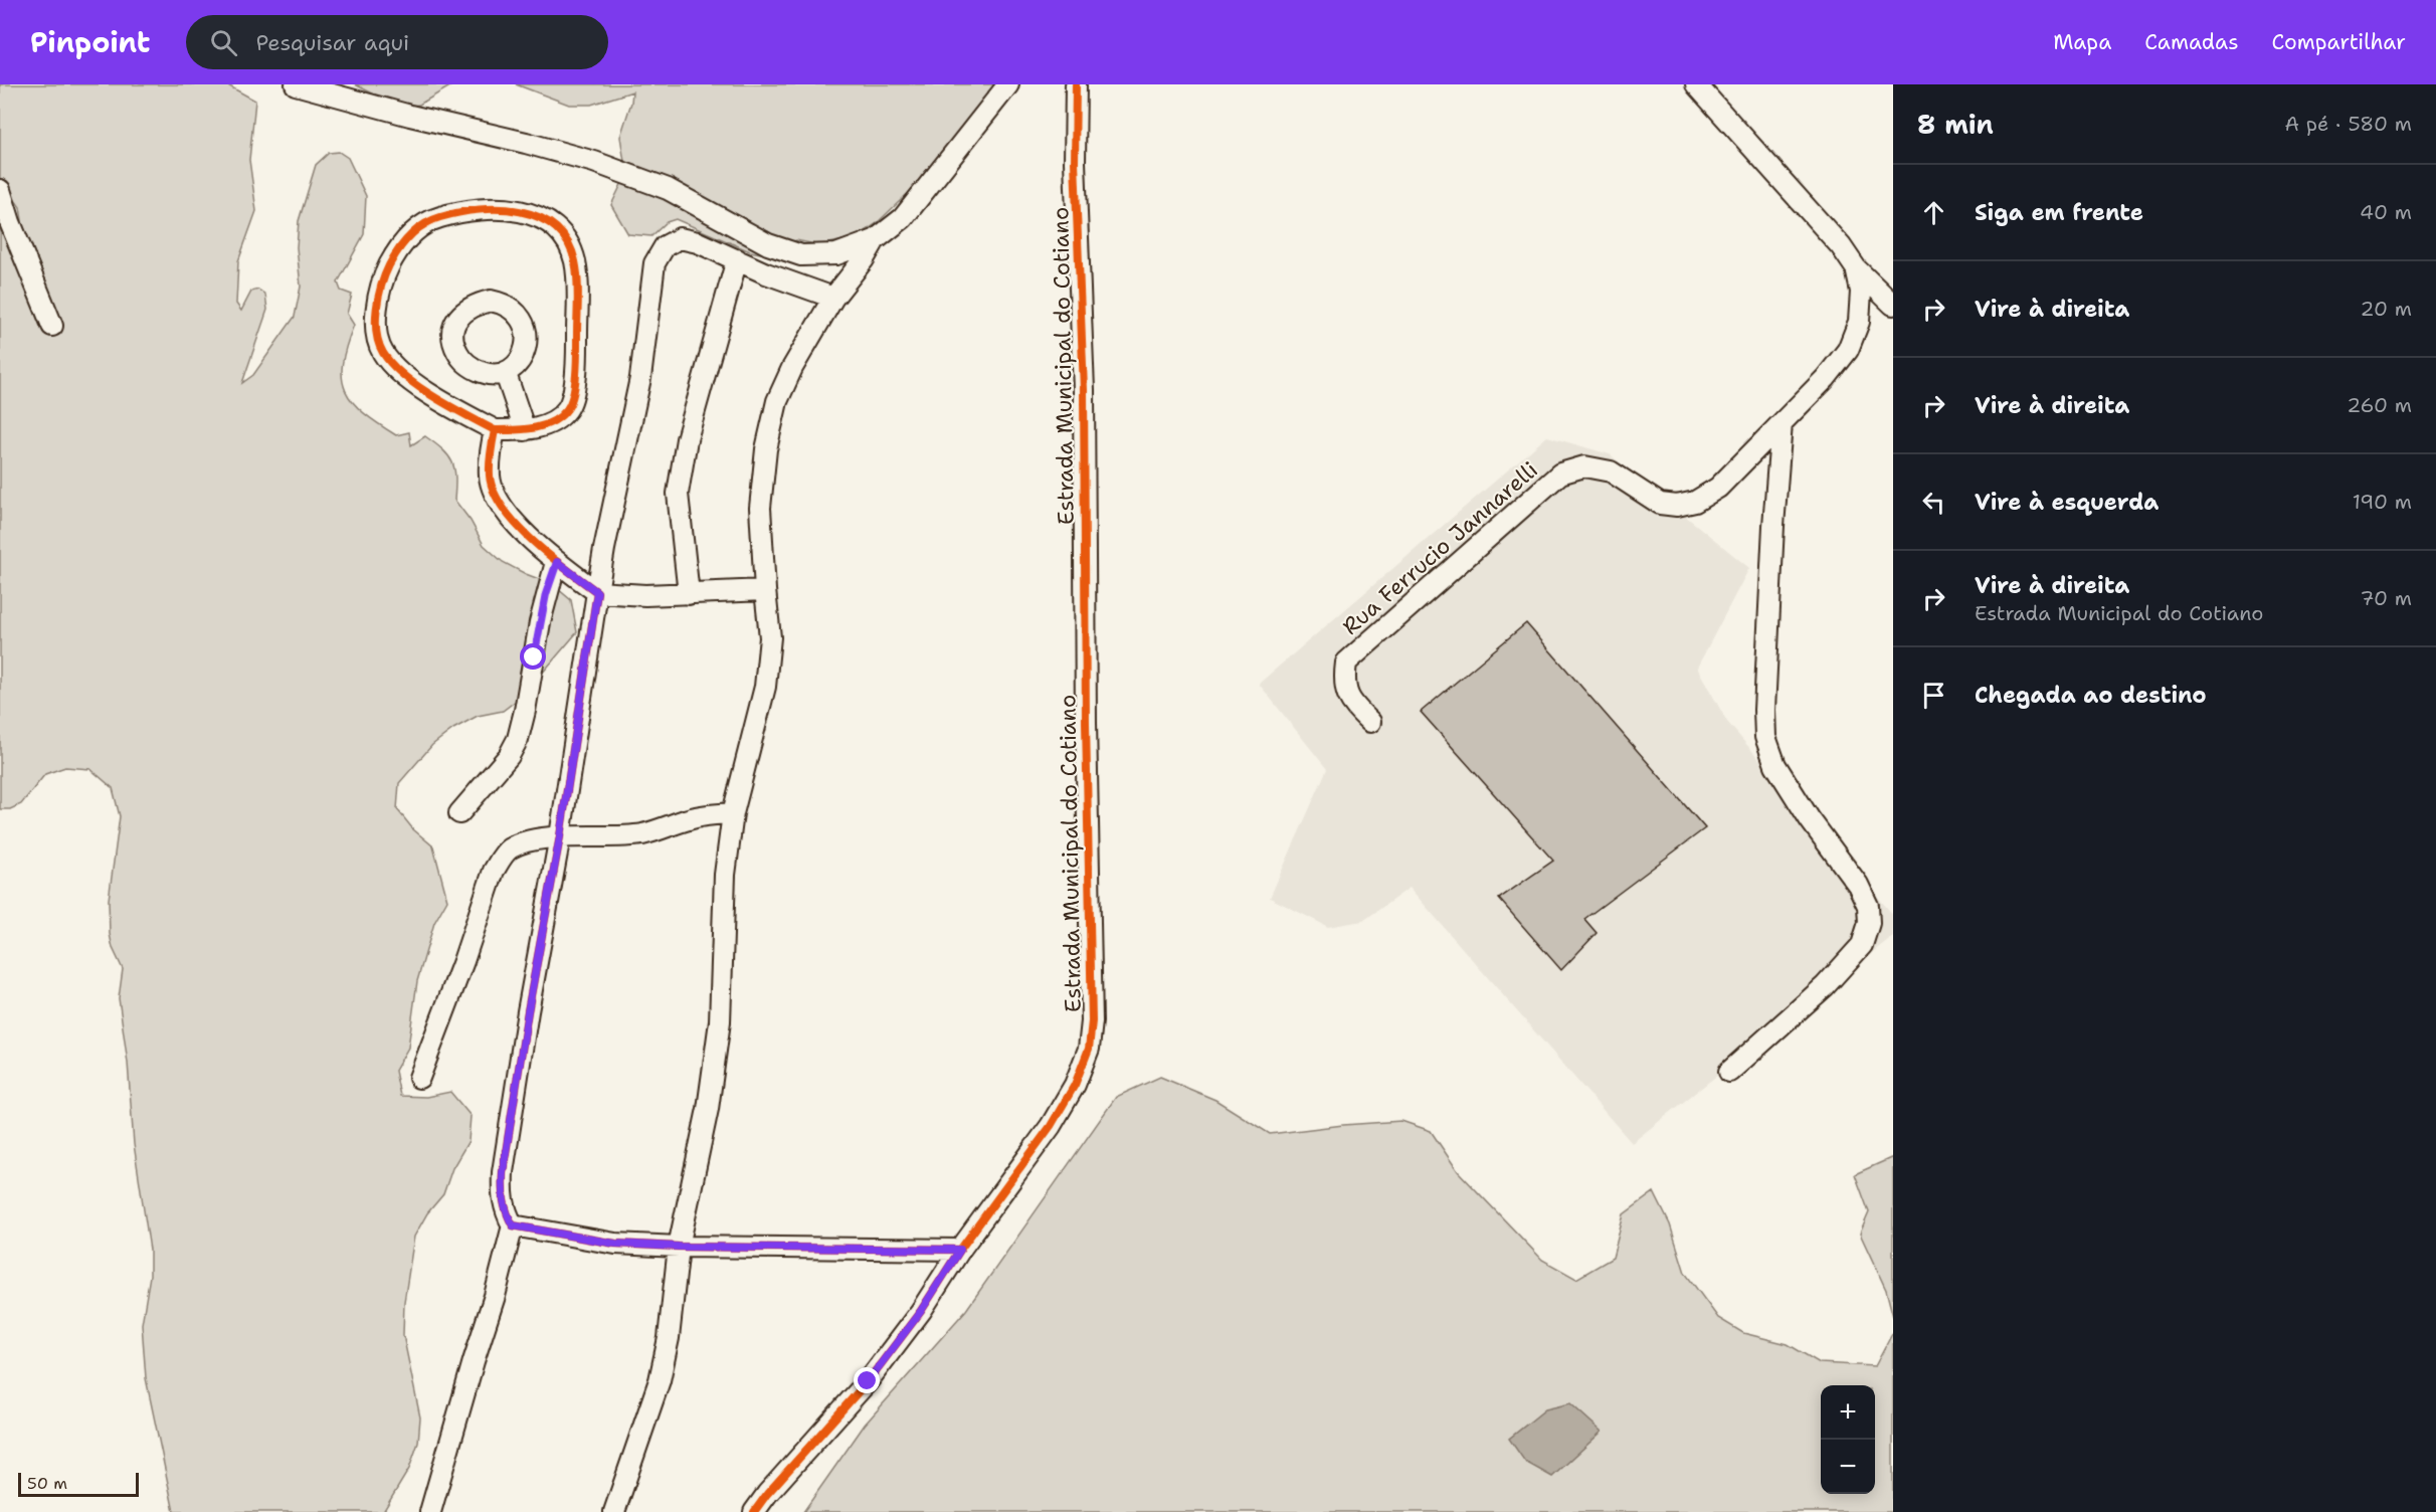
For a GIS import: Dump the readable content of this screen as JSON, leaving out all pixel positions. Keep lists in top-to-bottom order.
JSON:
{
  "streets": {
    "street": ["Estrada Municipal do Cotiano", "Rua Ferrucio Jannarelli"]
  },
  "scale_bar": "50 m",
  "page": {
    "header": "Pinpoint",
    "search": "Pesquisar aqui",
    "nav": ["Mapa", "Camadas", "Compartilhar"],
    "heading": ["8 min", "A pé · 580 m"],
    "list": [
      ["Siga em frente", "40 m"],
      ["Vire à direita", "20 m"],
      ["Vire à direita", "260 m"],
      ["Vire à esquerda", "190 m"],
      ["Vire à direita", "Estrada Municipal do Cotiano", "70 m"],
      "Chegada ao destino"
    ],
    "map_buttons": ["+", "−"],
    "scale": "50 m"
  }
}
